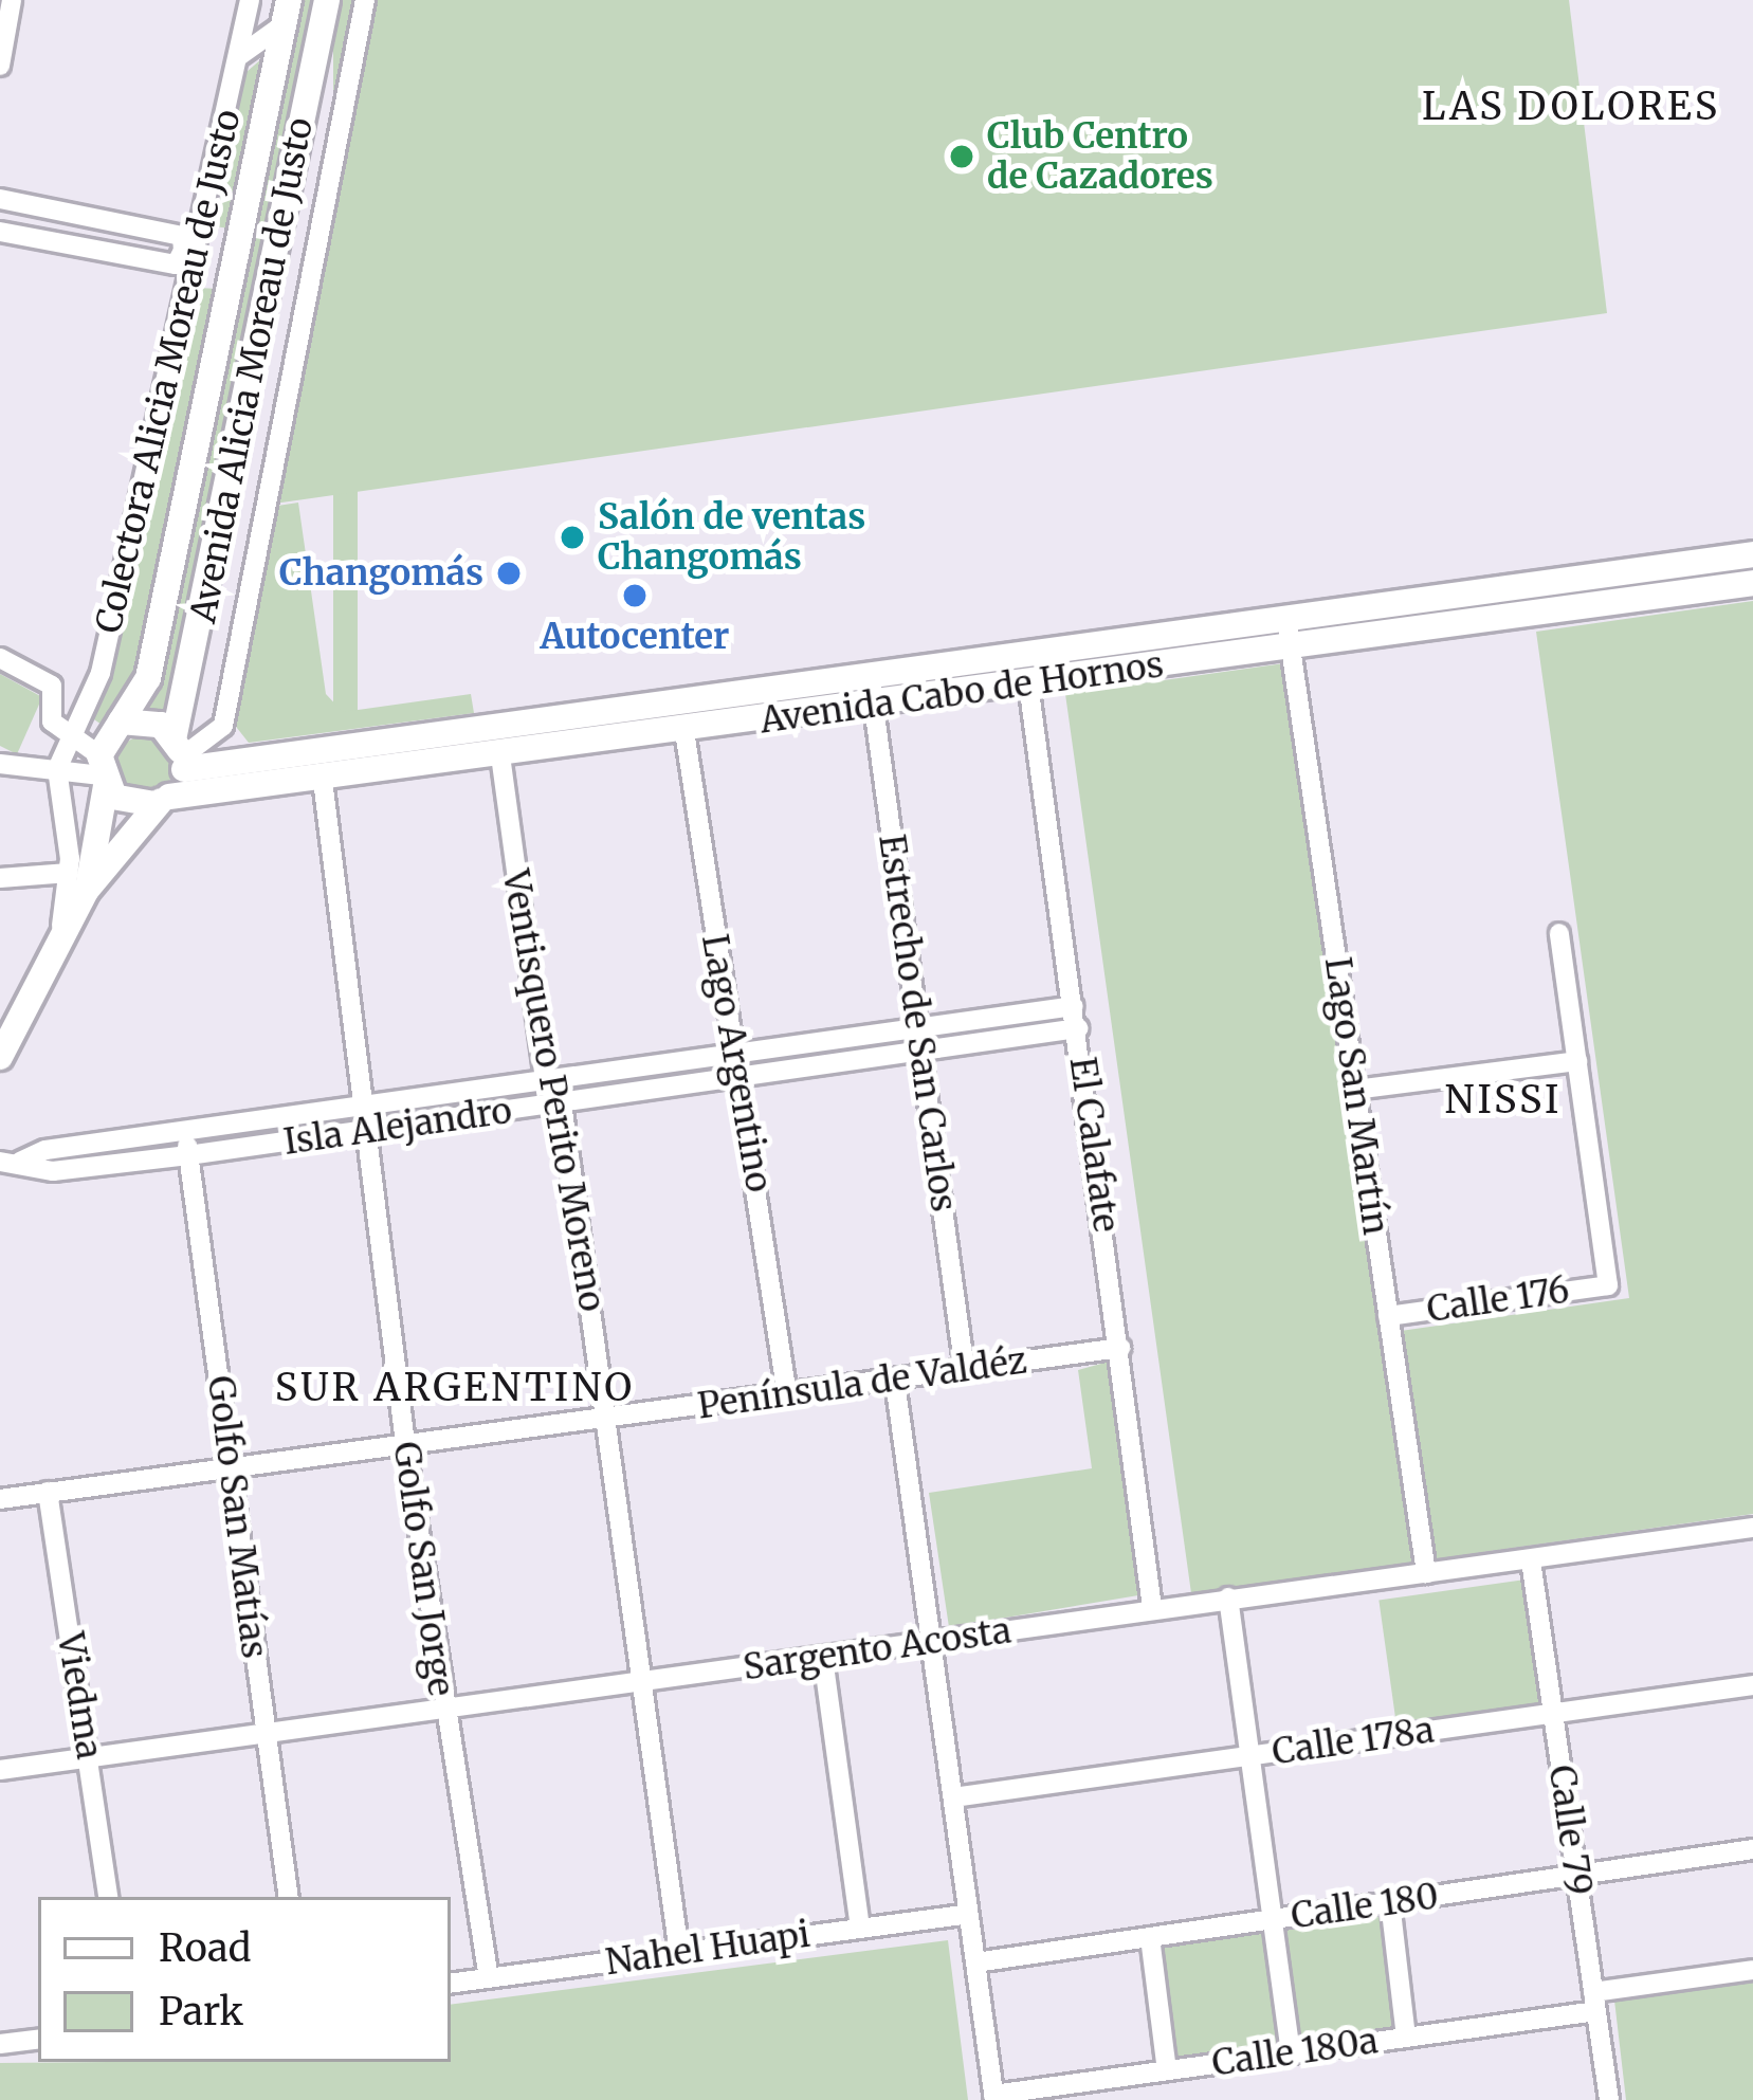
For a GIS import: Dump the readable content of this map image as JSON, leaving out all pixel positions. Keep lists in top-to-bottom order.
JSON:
{
  "streets": {
    "main road": ["Avenida Alicia Moreau de Justo", "Avenida Cabo de Hornos"],
    "street": [
      "Colectora Alicia Moreau de Justo",
      "Estrecho de San Carlos",
      "Lago Argentino",
      "Ventisquero Perito Moreno",
      "Lago San Martín",
      "Isla Alejandro",
      "El Calafate",
      "Calle 176",
      "Península de Valdéz",
      "Golfo San Matías",
      "Golfo San Jorge",
      "Sargento Acosta",
      "Viedma",
      "Calle 178a",
      "Calle 79",
      "Calle 180",
      "Nahel Huapi",
      "Calle 180a"
    ]
  },
  "crossings": [
    ["Avenida Alicia Moreau de Justo", "Avenida Cabo de Hornos"],
    ["Avenida Cabo de Hornos", "Estrecho de San Carlos"],
    ["Avenida Cabo de Hornos", "Lago Argentino"],
    ["Avenida Cabo de Hornos", "Ventisquero Perito Moreno"],
    ["Avenida Cabo de Hornos", "Lago San Martín"],
    ["Avenida Cabo de Hornos", "El Calafate"],
    ["Avenida Cabo de Hornos", "Golfo San Jorge"],
    ["Estrecho de San Carlos", "Isla Alejandro"],
    ["Estrecho de San Carlos", "Península de Valdéz"],
    ["Lago Argentino", "Isla Alejandro"],
    ["Lago Argentino", "Península de Valdéz"],
    ["Ventisquero Perito Moreno", "Isla Alejandro"],
    ["Ventisquero Perito Moreno", "Península de Valdéz"],
    ["Ventisquero Perito Moreno", "Sargento Acosta"],
    ["Ventisquero Perito Moreno", "Nahel Huapi"],
    ["Lago San Martín", "Calle 176"],
    ["Lago San Martín", "Sargento Acosta"],
    ["Isla Alejandro", "El Calafate"],
    ["Isla Alejandro", "Golfo San Matías"],
    ["Isla Alejandro", "Golfo San Jorge"],
    ["El Calafate", "Península de Valdéz"],
    ["El Calafate", "Sargento Acosta"],
    ["Península de Valdéz", "Golfo San Matías"],
    ["Península de Valdéz", "Golfo San Jorge"],
    ["Península de Valdéz", "Viedma"],
    ["Golfo San Matías", "Sargento Acosta"],
    ["Golfo San Jorge", "Sargento Acosta"],
    ["Golfo San Jorge", "Nahel Huapi"],
    ["Sargento Acosta", "Viedma"],
    ["Sargento Acosta", "Calle 79"],
    ["Calle 178a", "Calle 79"],
    ["Calle 79", "Calle 180"],
    ["Calle 79", "Calle 180a"]
  ],
  "districts": ["LAS DOLORES", "NISSI", "SUR ARGENTINO"],
  "places": [
    "Club Centro de Cazadores",
    "Salón de ventas Changomás",
    "Changomás",
    "Autocenter"
  ],
  "legend": ["Road", "Park"]
}
